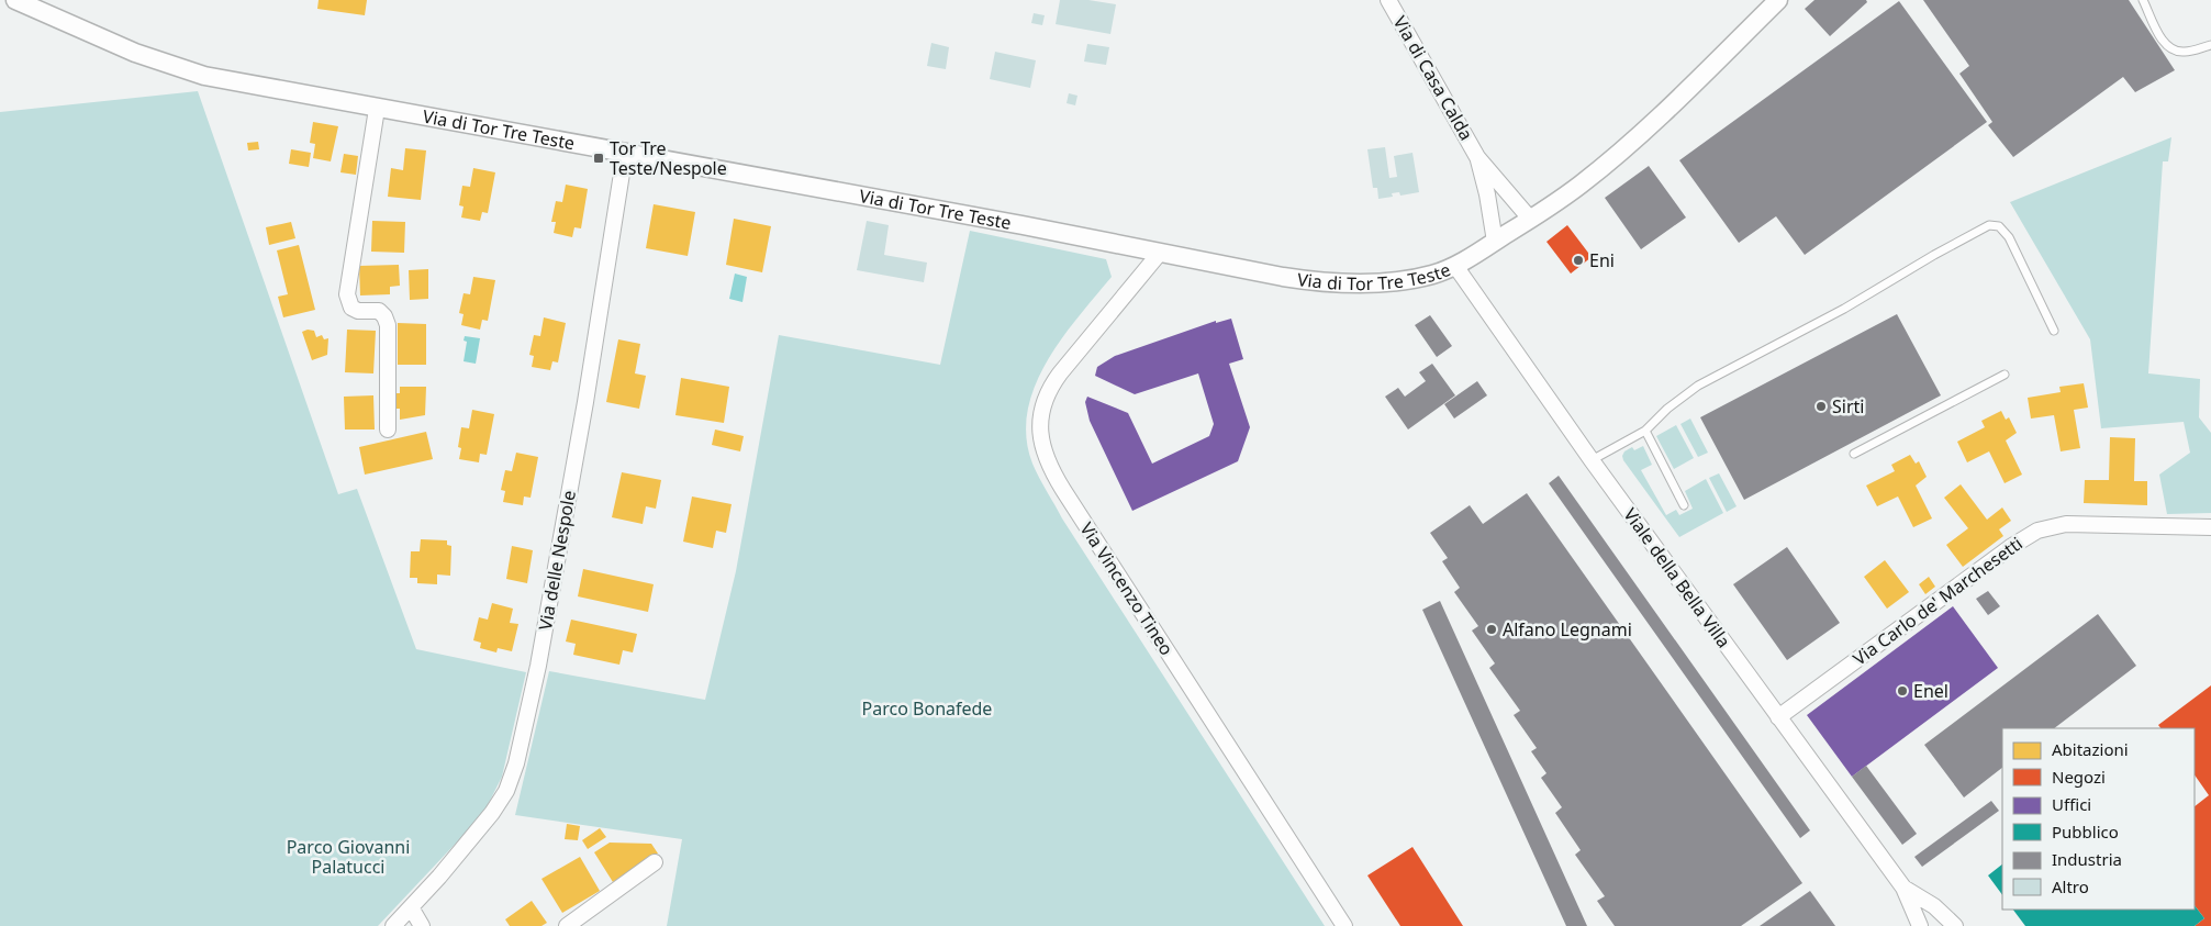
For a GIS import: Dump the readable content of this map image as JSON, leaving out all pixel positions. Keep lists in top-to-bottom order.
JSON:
{
  "streets": {
    "street": [
      "Via di Casa Calda",
      "Via di Tor Tre Teste",
      "Via delle Nespole",
      "Viale della Bella Villa",
      "Via Vincenzo Tineo",
      "Via Carlo de' Marchesetti"
    ]
  },
  "crossings": [
    ["Via di Casa Calda", "Via di Tor Tre Teste"],
    ["Via di Tor Tre Teste", "Via delle Nespole"],
    ["Via di Tor Tre Teste", "Viale della Bella Villa"],
    ["Via di Tor Tre Teste", "Via Vincenzo Tineo"],
    ["Viale della Bella Villa", "Via Carlo de' Marchesetti"]
  ],
  "parks": ["Parco Bonafede", "Parco Giovanni Palatucci"],
  "places": {
    "transit": ["Tor Tre Teste/Nespole"],
    "other": [
      "Eni",
      "Sirti",
      "Alfano Legnami",
      "Enel"
    ]
  },
  "legend": [
    "Abitazioni",
    "Negozi",
    "Uffici",
    "Pubblico",
    "Industria",
    "Altro"
  ]
}
